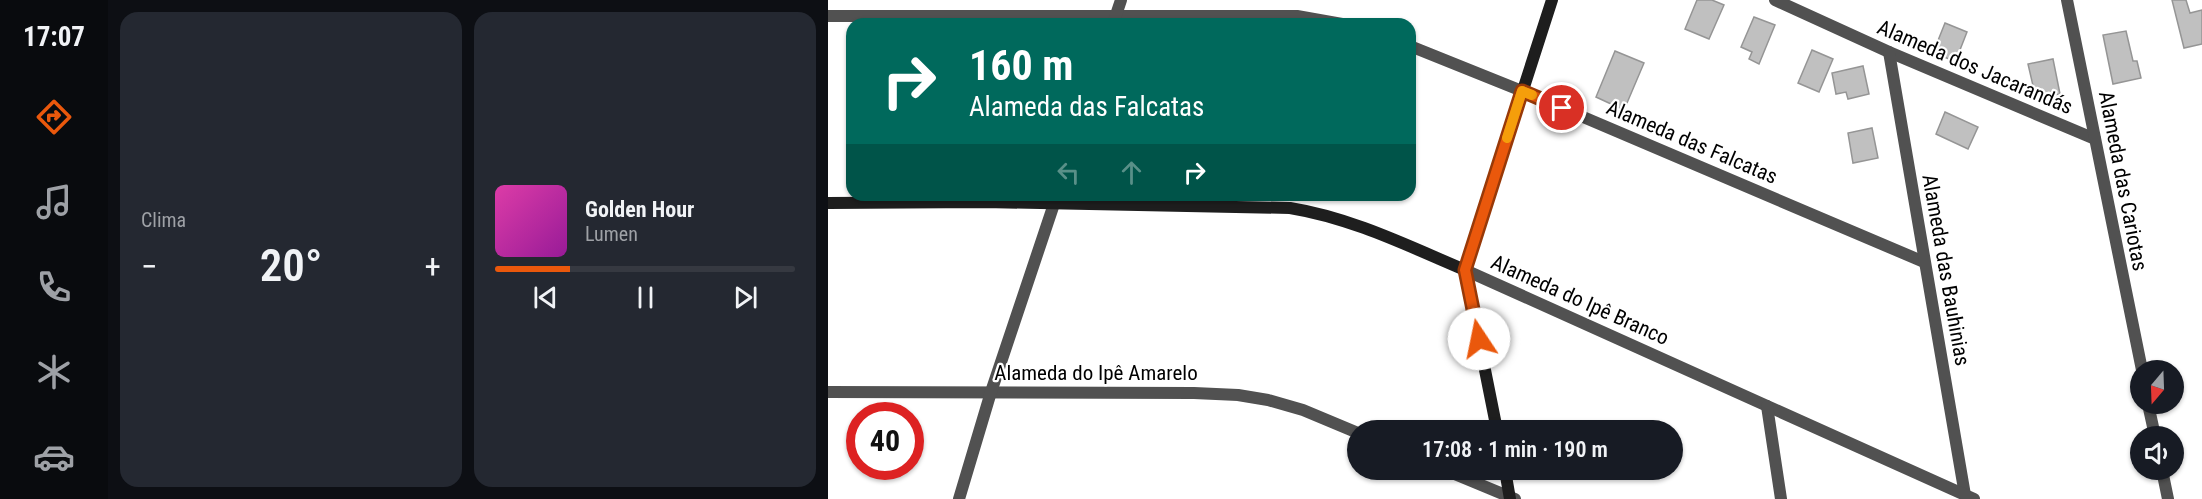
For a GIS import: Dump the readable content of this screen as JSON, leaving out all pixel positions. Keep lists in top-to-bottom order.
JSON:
{
  "streets": {
    "street": [
      "Alameda dos Jacarandás",
      "Alameda das Falcatas",
      "Alameda das Cariotas",
      "Alameda das Bauhinias",
      "Alameda do Ipê Branco",
      "Alameda do Ipê Amarelo"
    ]
  },
  "crossings": [
    ["Alameda dos Jacarandás", "Alameda das Cariotas"],
    ["Alameda dos Jacarandás", "Alameda das Bauhinias"],
    ["Alameda das Falcatas", "Alameda das Bauhinias"],
    ["Alameda das Bauhinias", "Alameda do Ipê Branco"]
  ],
  "north": "bottom",
  "page": {
    "tabs": "17:07",
    "tile": "Clima",
    "turn": ["160 m", "Alameda das Falcatas"],
    "song": ["Golden Hour", "Lumen"],
    "heat": ["−", "20°", "+"],
    "limit": "40",
    "trip": "17:08 · 1 min · 190 m"
  }
}
